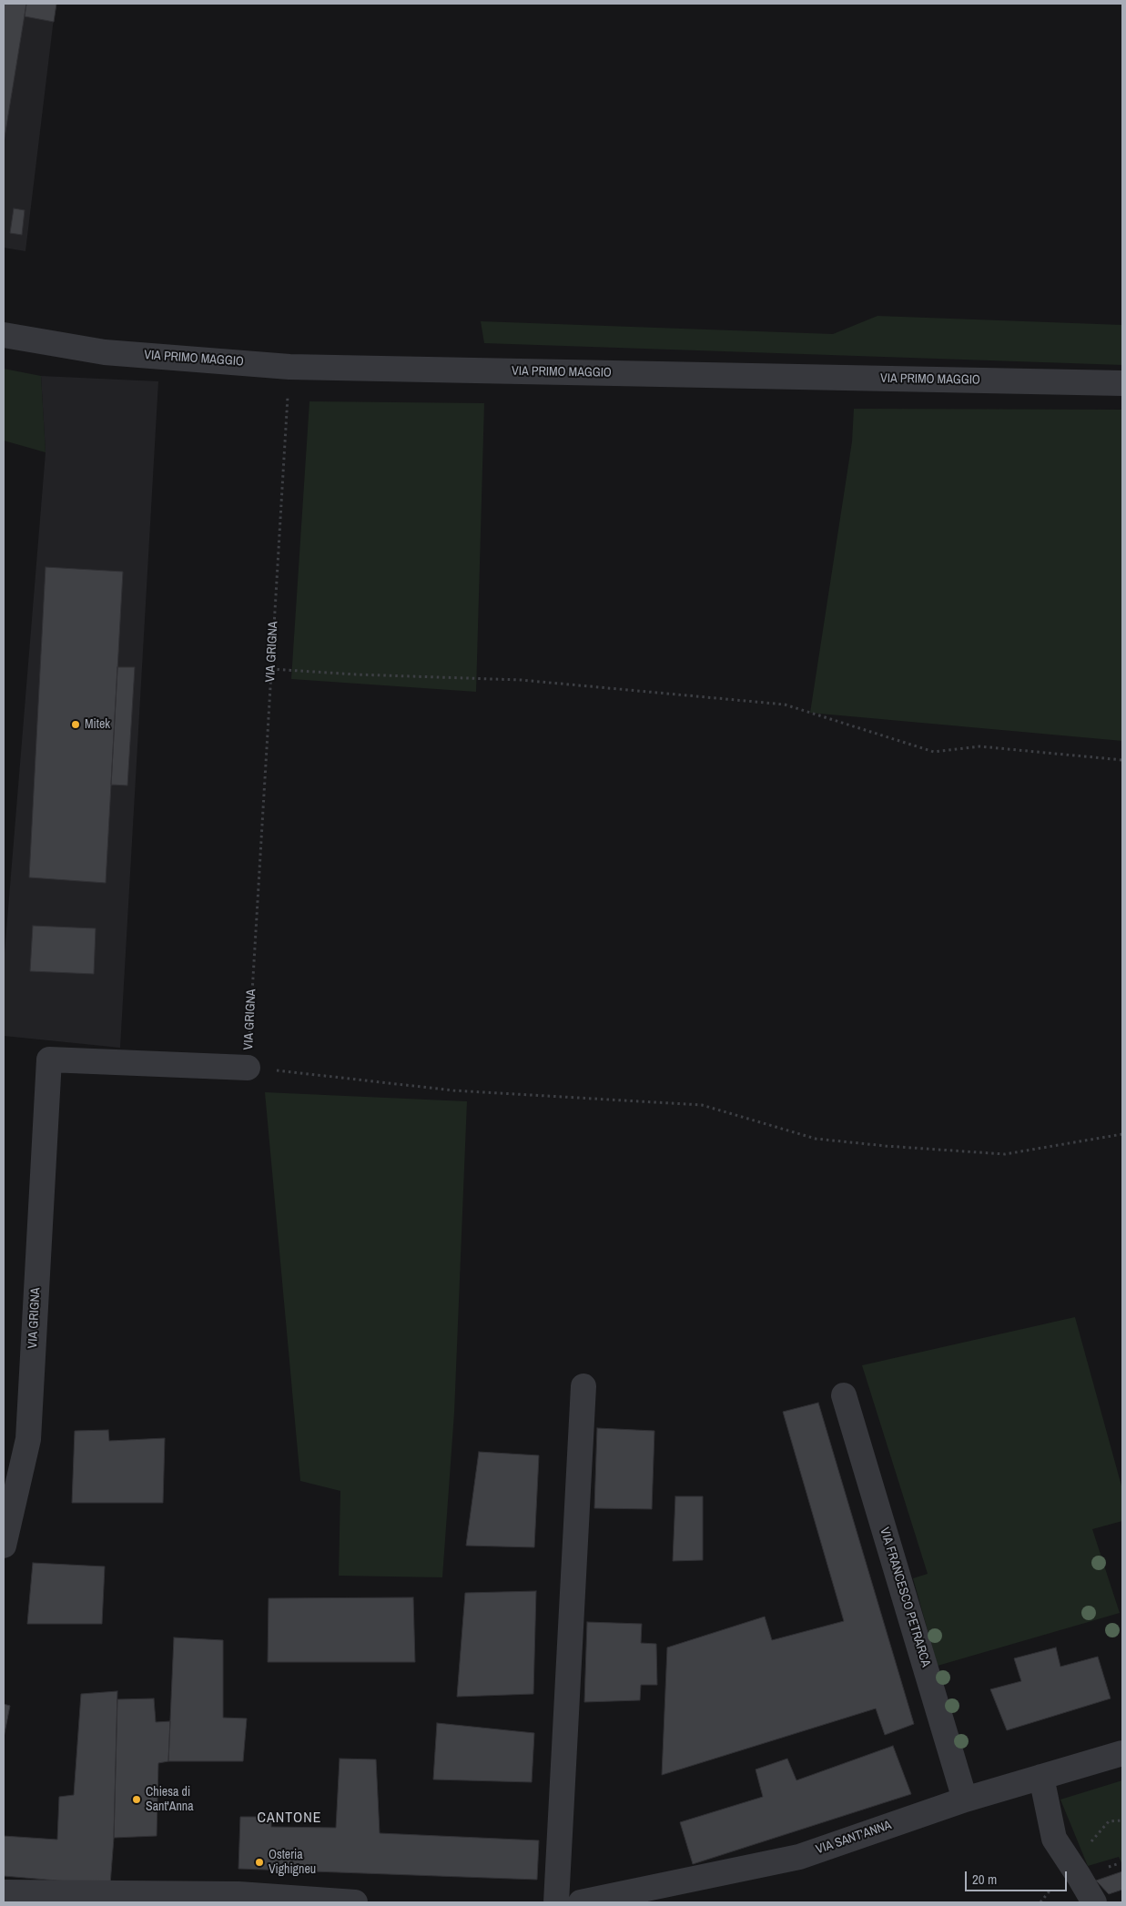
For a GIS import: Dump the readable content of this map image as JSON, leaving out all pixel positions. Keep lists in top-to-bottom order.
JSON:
{
  "streets": {
    "street": [
      "VIA PRIMO MAGGIO",
      "VIA GRIGNA",
      "VIA FRANCESCO PETRARCA",
      "VIA SANT'ANNA"
    ]
  },
  "crossings": [
    ["VIA PRIMO MAGGIO", "VIA GRIGNA"],
    ["VIA FRANCESCO PETRARCA", "VIA SANT'ANNA"]
  ],
  "districts": ["CANTONE"],
  "places": ["Mitek", "Chiesa di Sant'Anna", "Osteria Vighigneu"],
  "scale_bar": "20 m"
}
